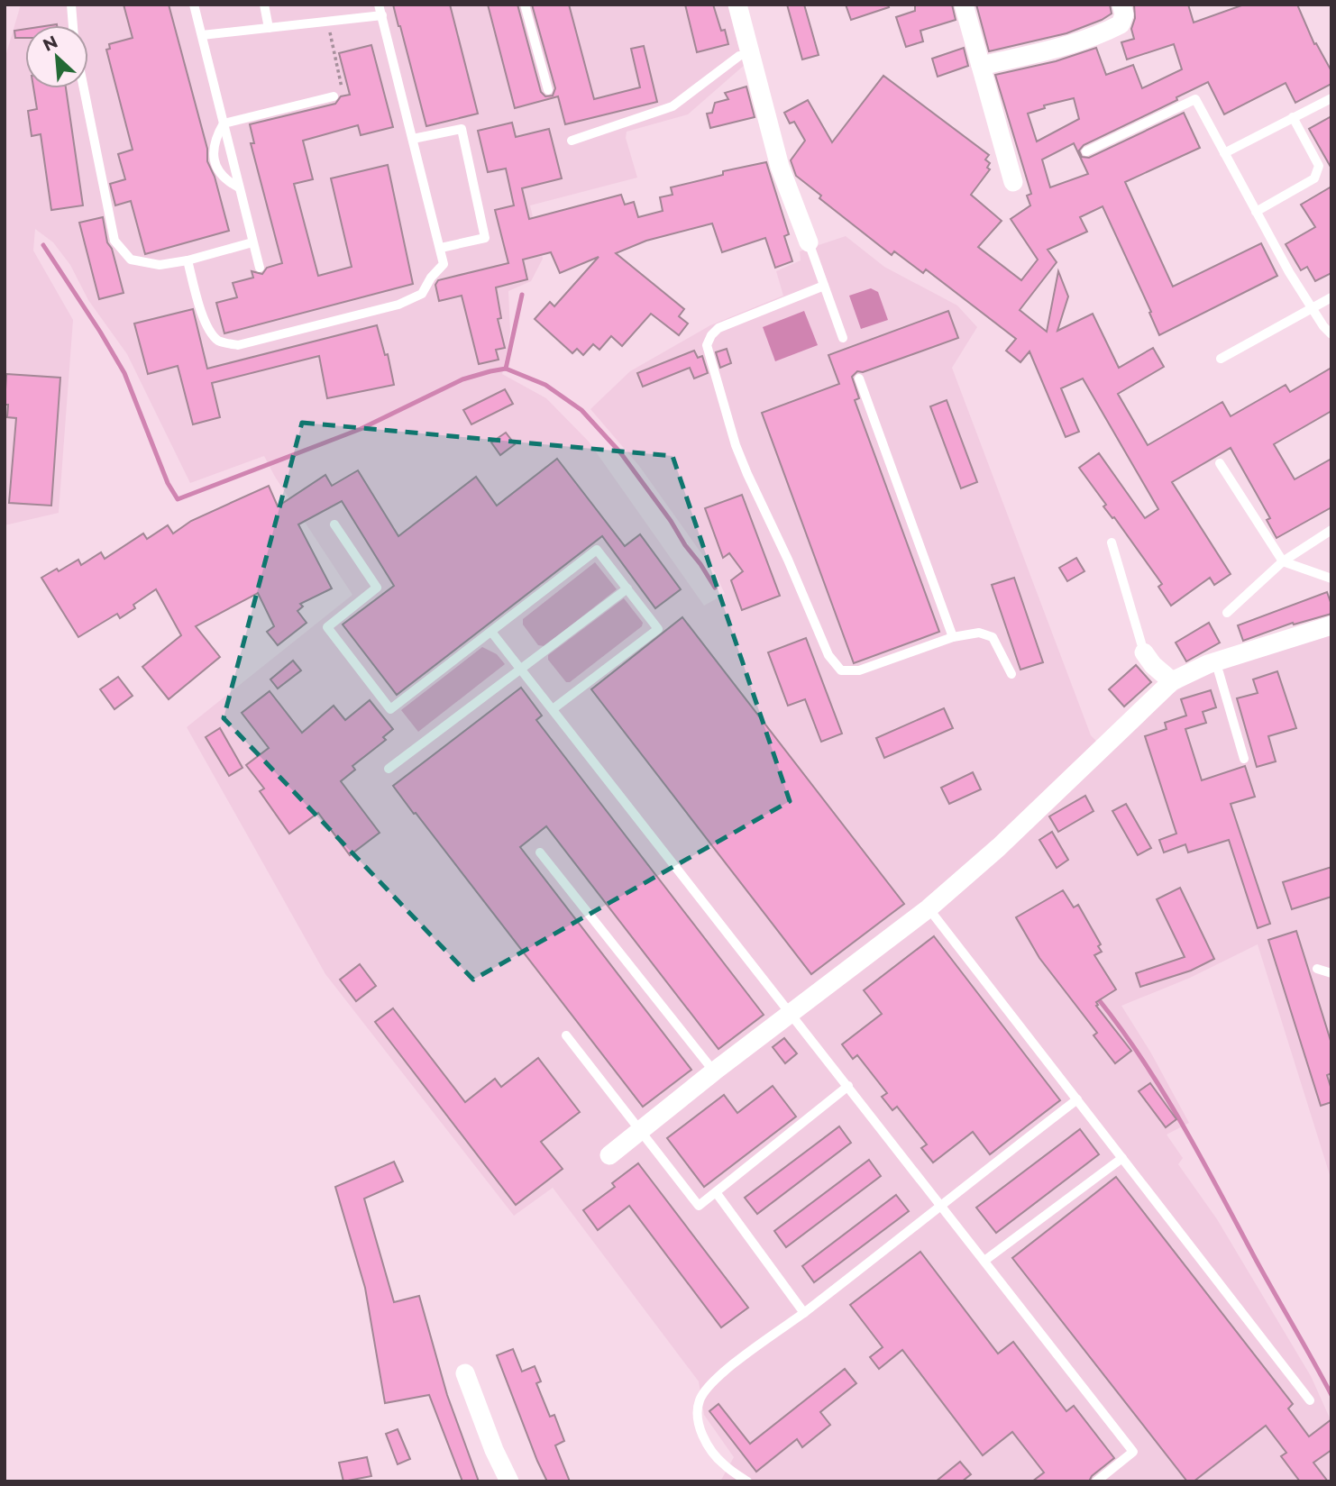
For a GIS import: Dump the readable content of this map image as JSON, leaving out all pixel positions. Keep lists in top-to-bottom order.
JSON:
{
  "north": "top left"
}
